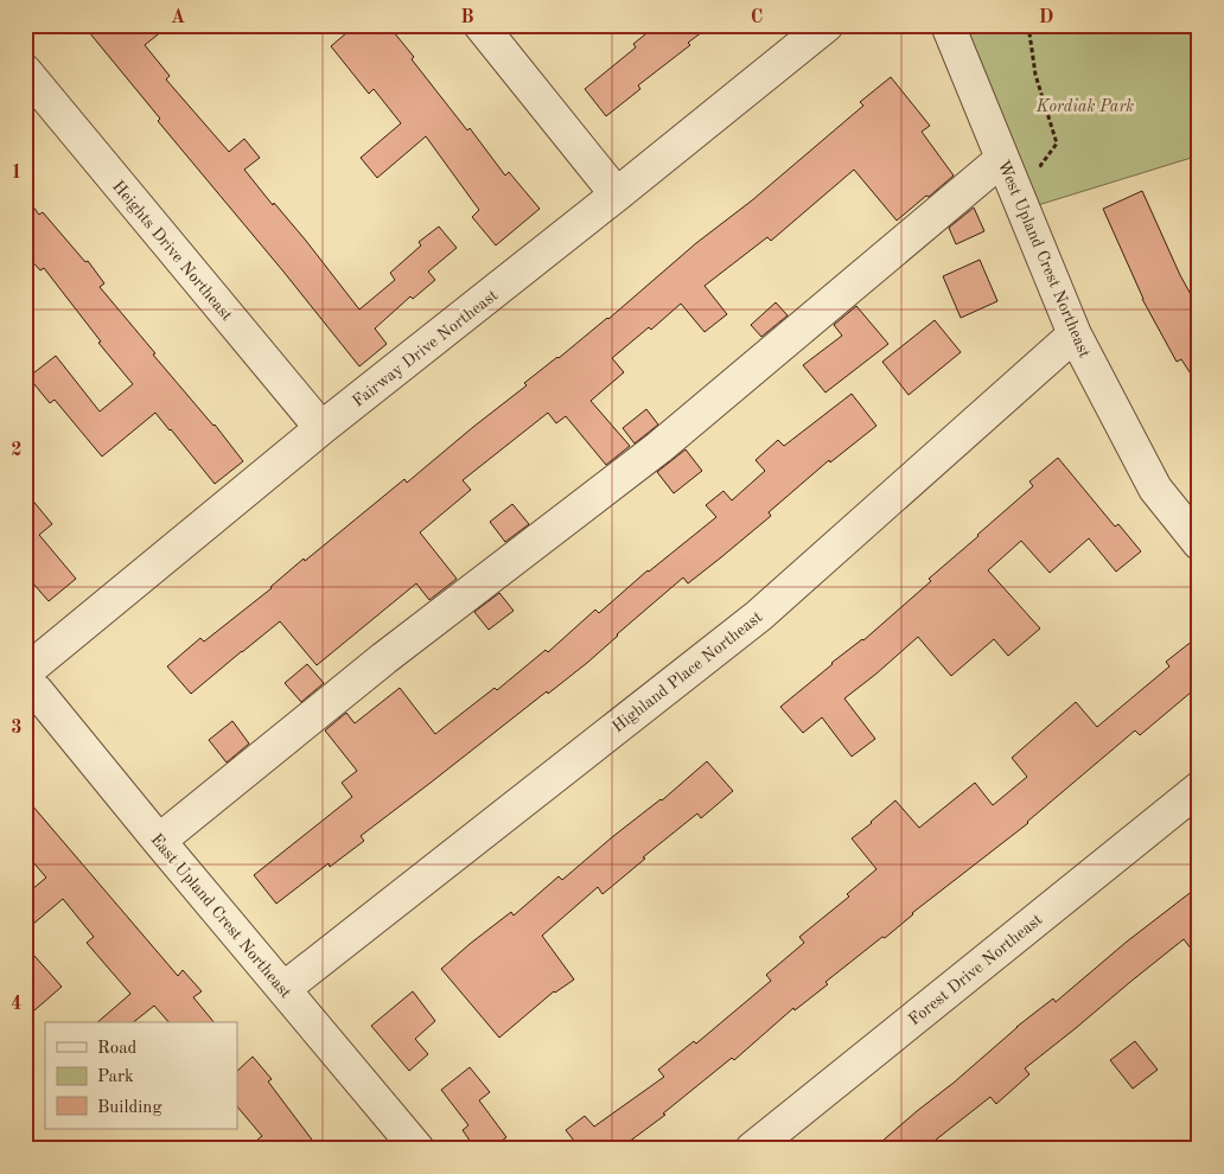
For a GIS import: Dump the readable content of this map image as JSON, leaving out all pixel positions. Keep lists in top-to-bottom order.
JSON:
{
  "streets": {
    "street": [
      "Heights Drive Northeast",
      "West Upland Crest Northeast",
      "Fairway Drive Northeast",
      "Highland Place Northeast",
      "East Upland Crest Northeast",
      "Forest Drive Northeast"
    ]
  },
  "crossings": [
    ["Heights Drive Northeast", "Fairway Drive Northeast"],
    ["West Upland Crest Northeast", "Highland Place Northeast"],
    ["Highland Place Northeast", "East Upland Crest Northeast"]
  ],
  "parks": ["Kordiak Park"],
  "legend": ["Road", "Park", "Building"],
  "grid": {
    "columns": [
      "A",
      "B",
      "C",
      "D"
    ],
    "rows": [
      "1",
      "2",
      "3",
      "4"
    ]
  }
}
